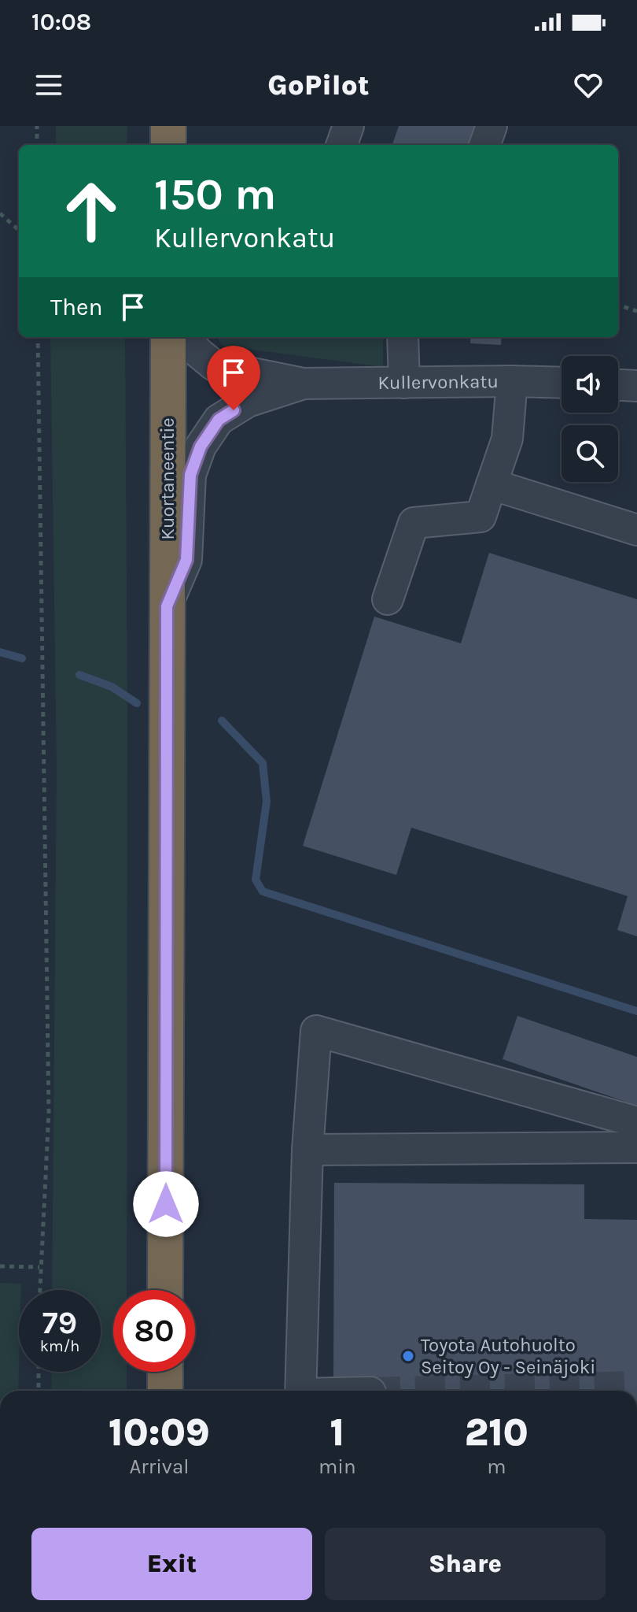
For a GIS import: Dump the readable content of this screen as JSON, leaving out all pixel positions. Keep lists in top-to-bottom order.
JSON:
{
  "streets": {
    "highway": ["Kuortaneentie"],
    "street": ["Kullervonkatu"]
  },
  "crossings": [
    ["Kullervonkatu", "Kuortaneentie"]
  ],
  "places": ["Toyota Autohuolto Seitoy Oy - Seinäjoki"],
  "page": {
    "status": "10:08",
    "header": "GoPilot",
    "turn": ["150 m", "Kullervonkatu"],
    "then": "Then",
    "speed": "79 km/h",
    "limit": "80",
    "eta": [
      "10:09",
      "Arrival",
      "1",
      "min",
      "210",
      "m"
    ],
    "buttons": ["Exit", "Share"]
  }
}
